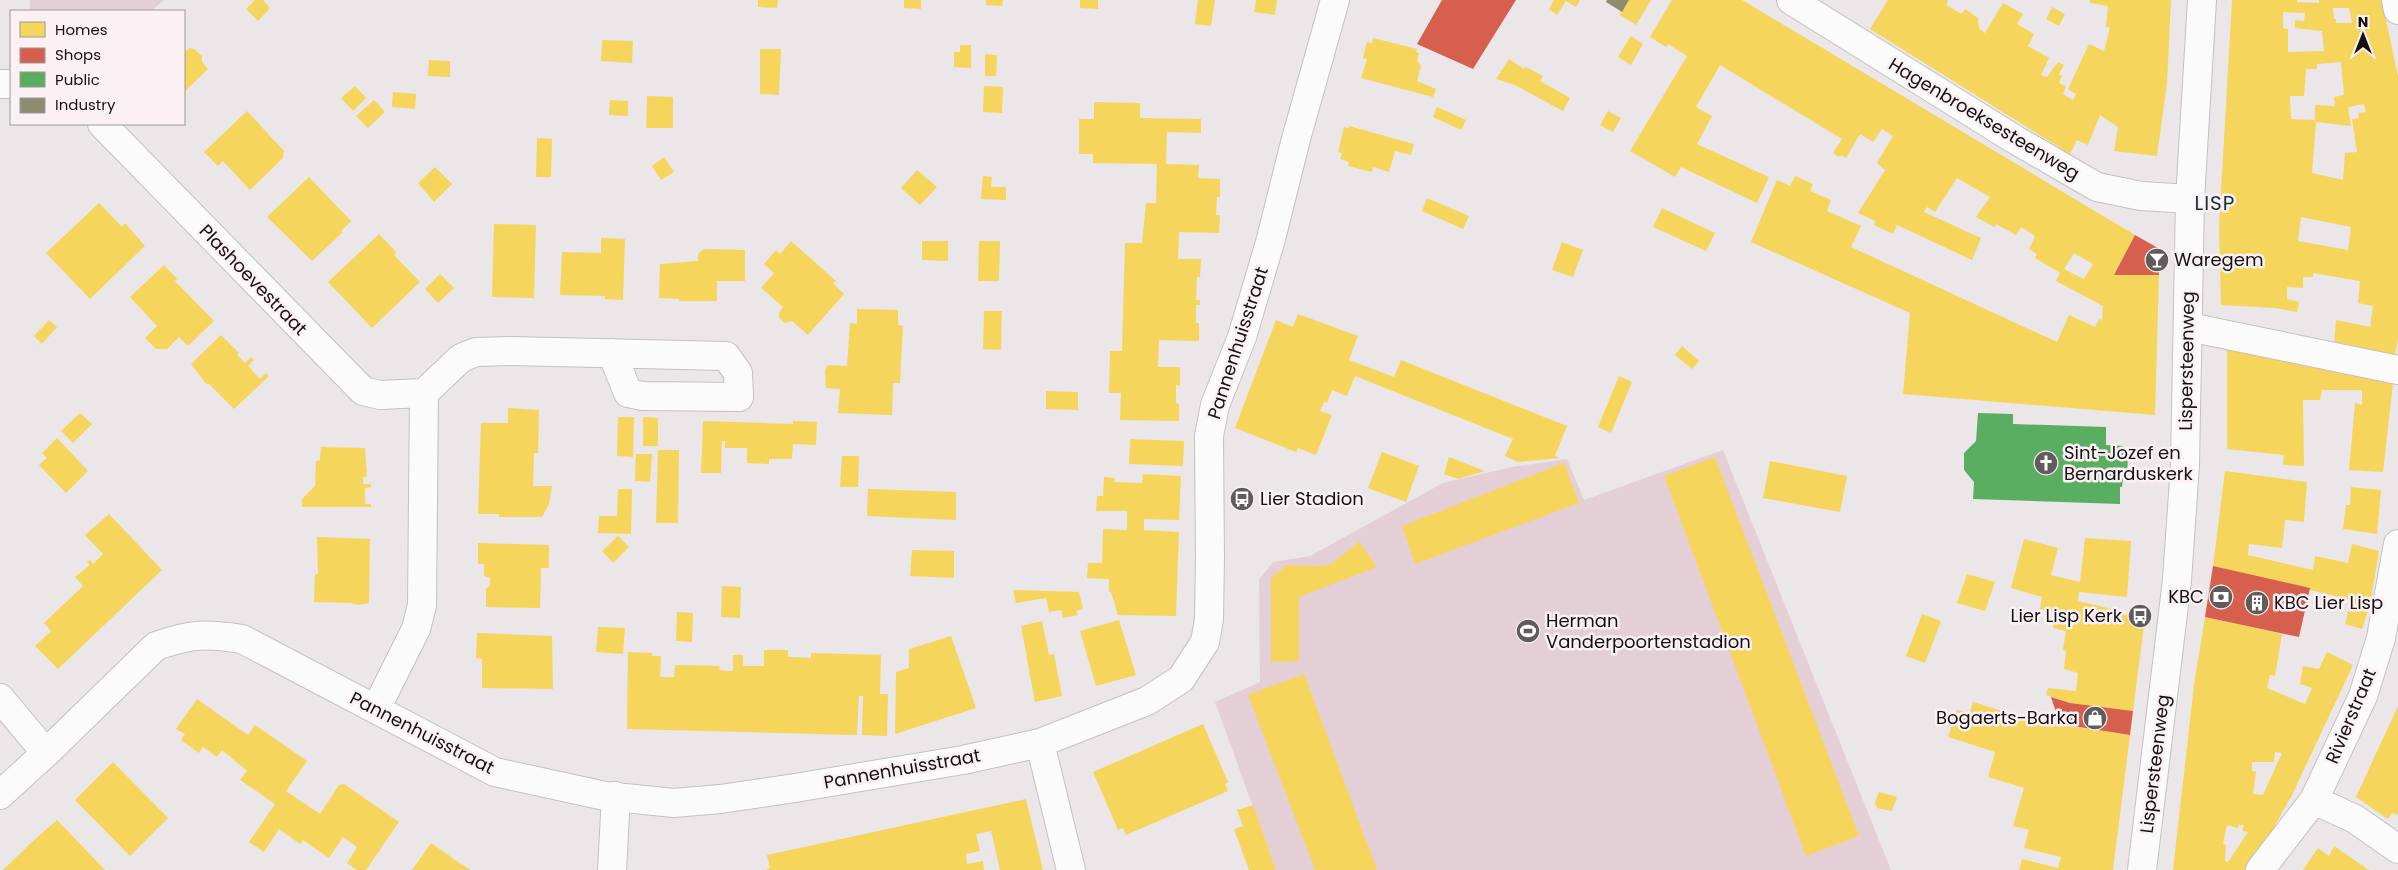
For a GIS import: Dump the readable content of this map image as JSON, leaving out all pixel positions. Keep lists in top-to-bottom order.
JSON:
{
  "streets": {
    "street": [
      "Hagenbroeksesteenweg",
      "Plashoevestraat",
      "Pannenhuisstraat",
      "Lispersteenweg",
      "Rivierstraat"
    ]
  },
  "crossings": [
    ["Hagenbroeksesteenweg", "Lispersteenweg"]
  ],
  "districts": ["LISP"],
  "places": {
    "bar": ["Waregem"],
    "church": ["Sint-Jozef en Bernarduskerk"],
    "bus stop": ["Lier Stadion", "Lier Lisp Kerk"],
    "bank": ["KBC"],
    "building": ["KBC Lier Lisp"],
    "sports": ["Herman Vanderpoortenstadion"],
    "shop": ["Bogaerts-Barka"]
  },
  "legend": [
    "Homes",
    "Shops",
    "Public",
    "Industry"
  ],
  "north": "top"
}
